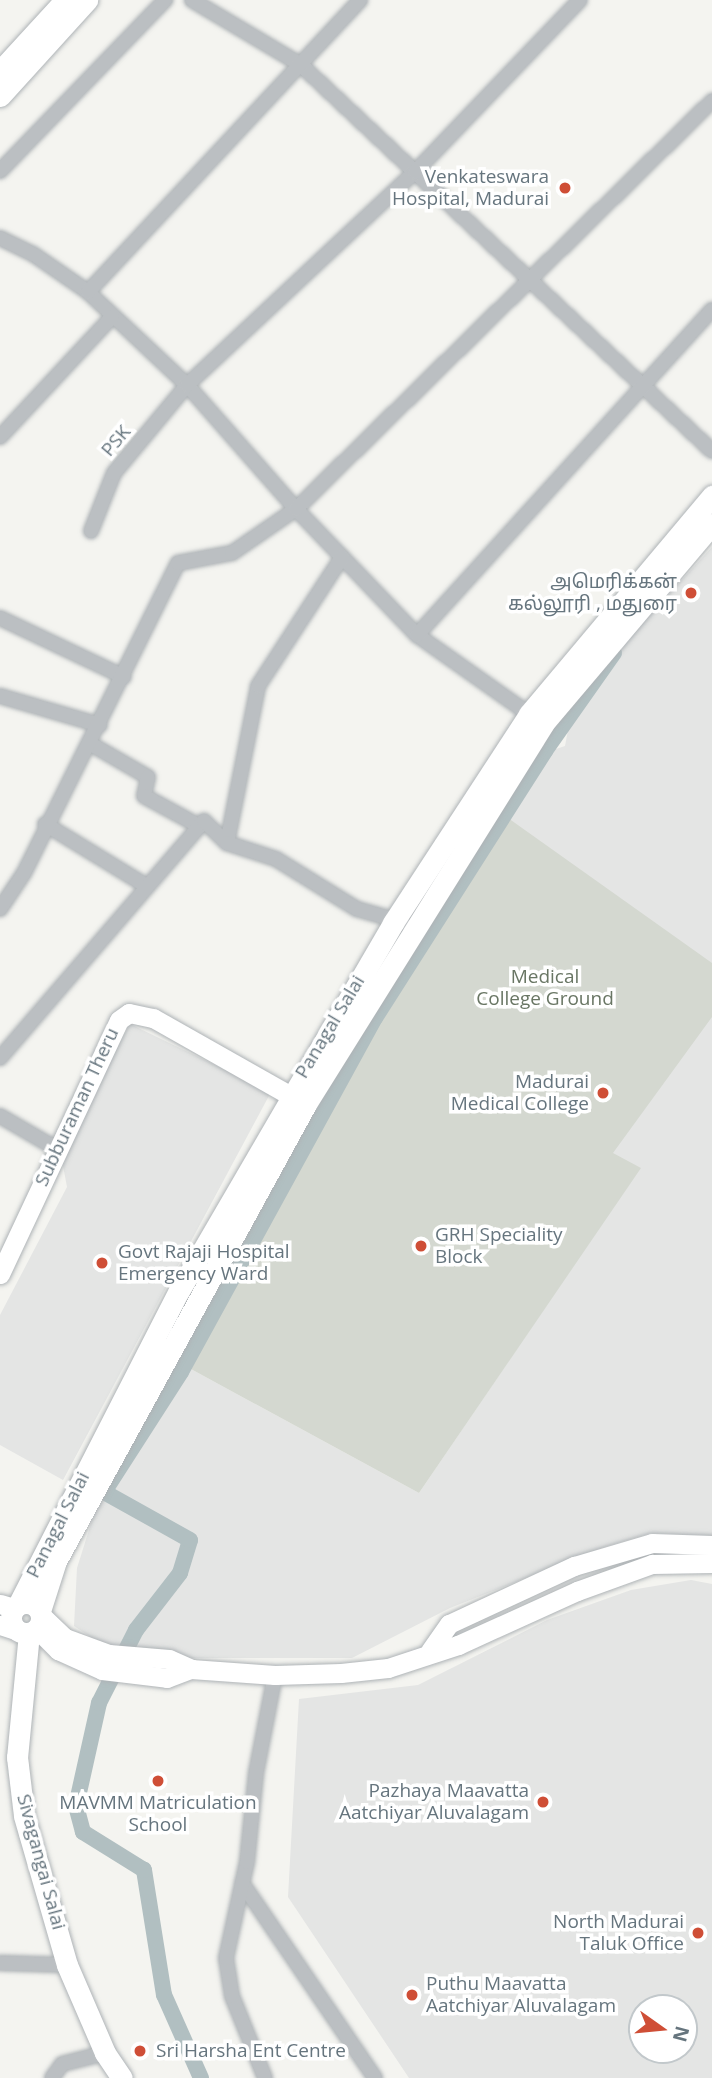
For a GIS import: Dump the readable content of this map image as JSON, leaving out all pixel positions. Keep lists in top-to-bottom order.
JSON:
{
  "streets": {
    "main road": ["Panagal Salai", "Sivagangai Salai"],
    "street": ["PSK", "Subburaman Theru"]
  },
  "crossings": [
    ["Panagal Salai", "Subburaman Theru"],
    ["Panagal Salai", "Sivagangai Salai"]
  ],
  "parks": ["Medical College Ground"],
  "places": [
    "Venkateswara Hospital, Madurai",
    "அமெரிக்கன் கல்லூரி , மதுரை",
    "Madurai Medical College",
    "GRH Speciality Block",
    "Govt Rajaji Hospital Emergency Ward",
    "MAVMM Matriculation School",
    "Pazhaya Maavatta Aatchiyar Aluvalagam",
    "North Madurai Taluk Office",
    "Puthu Maavatta Aatchiyar Aluvalagam",
    "Sri Harsha Ent Centre"
  ],
  "north": "right"
}
